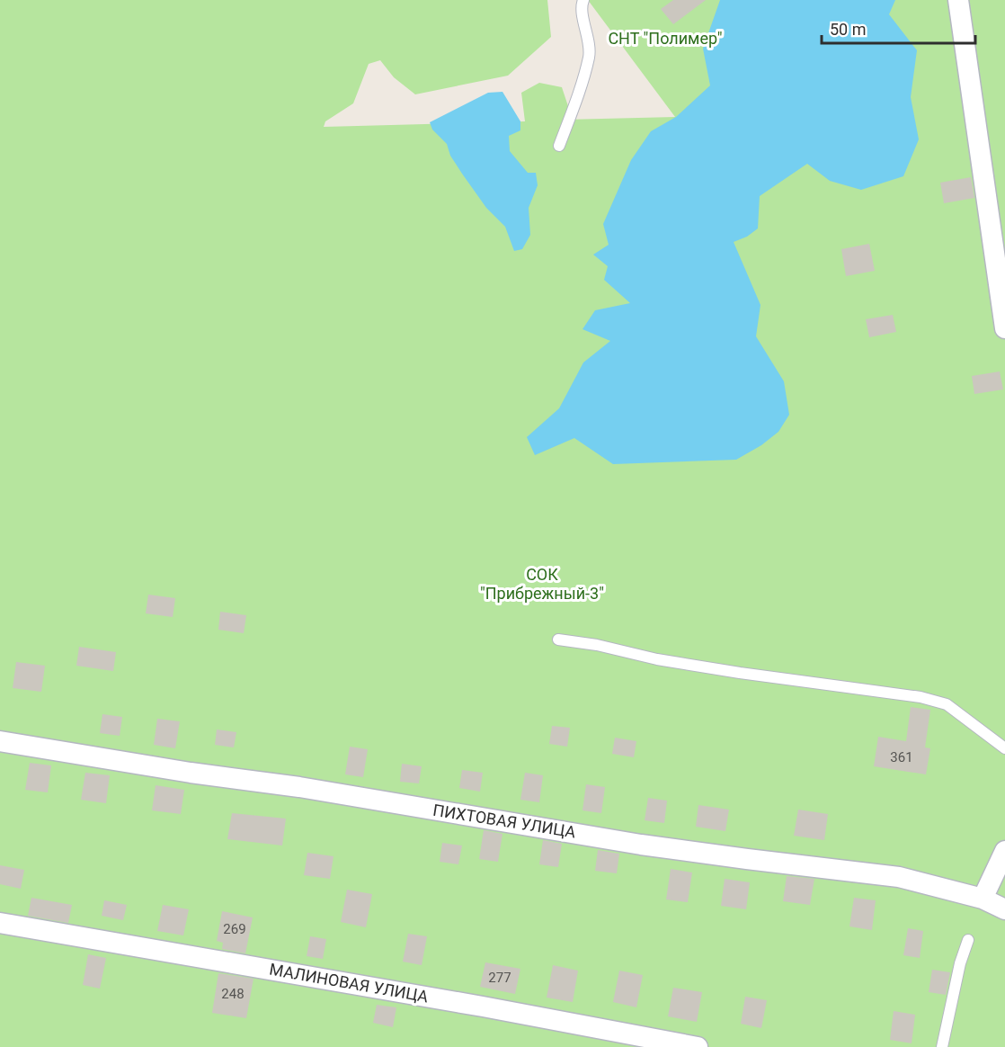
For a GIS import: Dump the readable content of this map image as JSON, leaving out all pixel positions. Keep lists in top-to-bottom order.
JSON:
{
  "streets": {
    "street": ["ПИХТОВАЯ УЛИЦА", "МАЛИНОВАЯ УЛИЦА"]
  },
  "parks": ["СНТ \"Полимер\"", "СОК \"Прибрежный-3\""],
  "house_numbers": [
    "361",
    "269",
    "277",
    "248"
  ],
  "scale_bar": "50 m"
}
